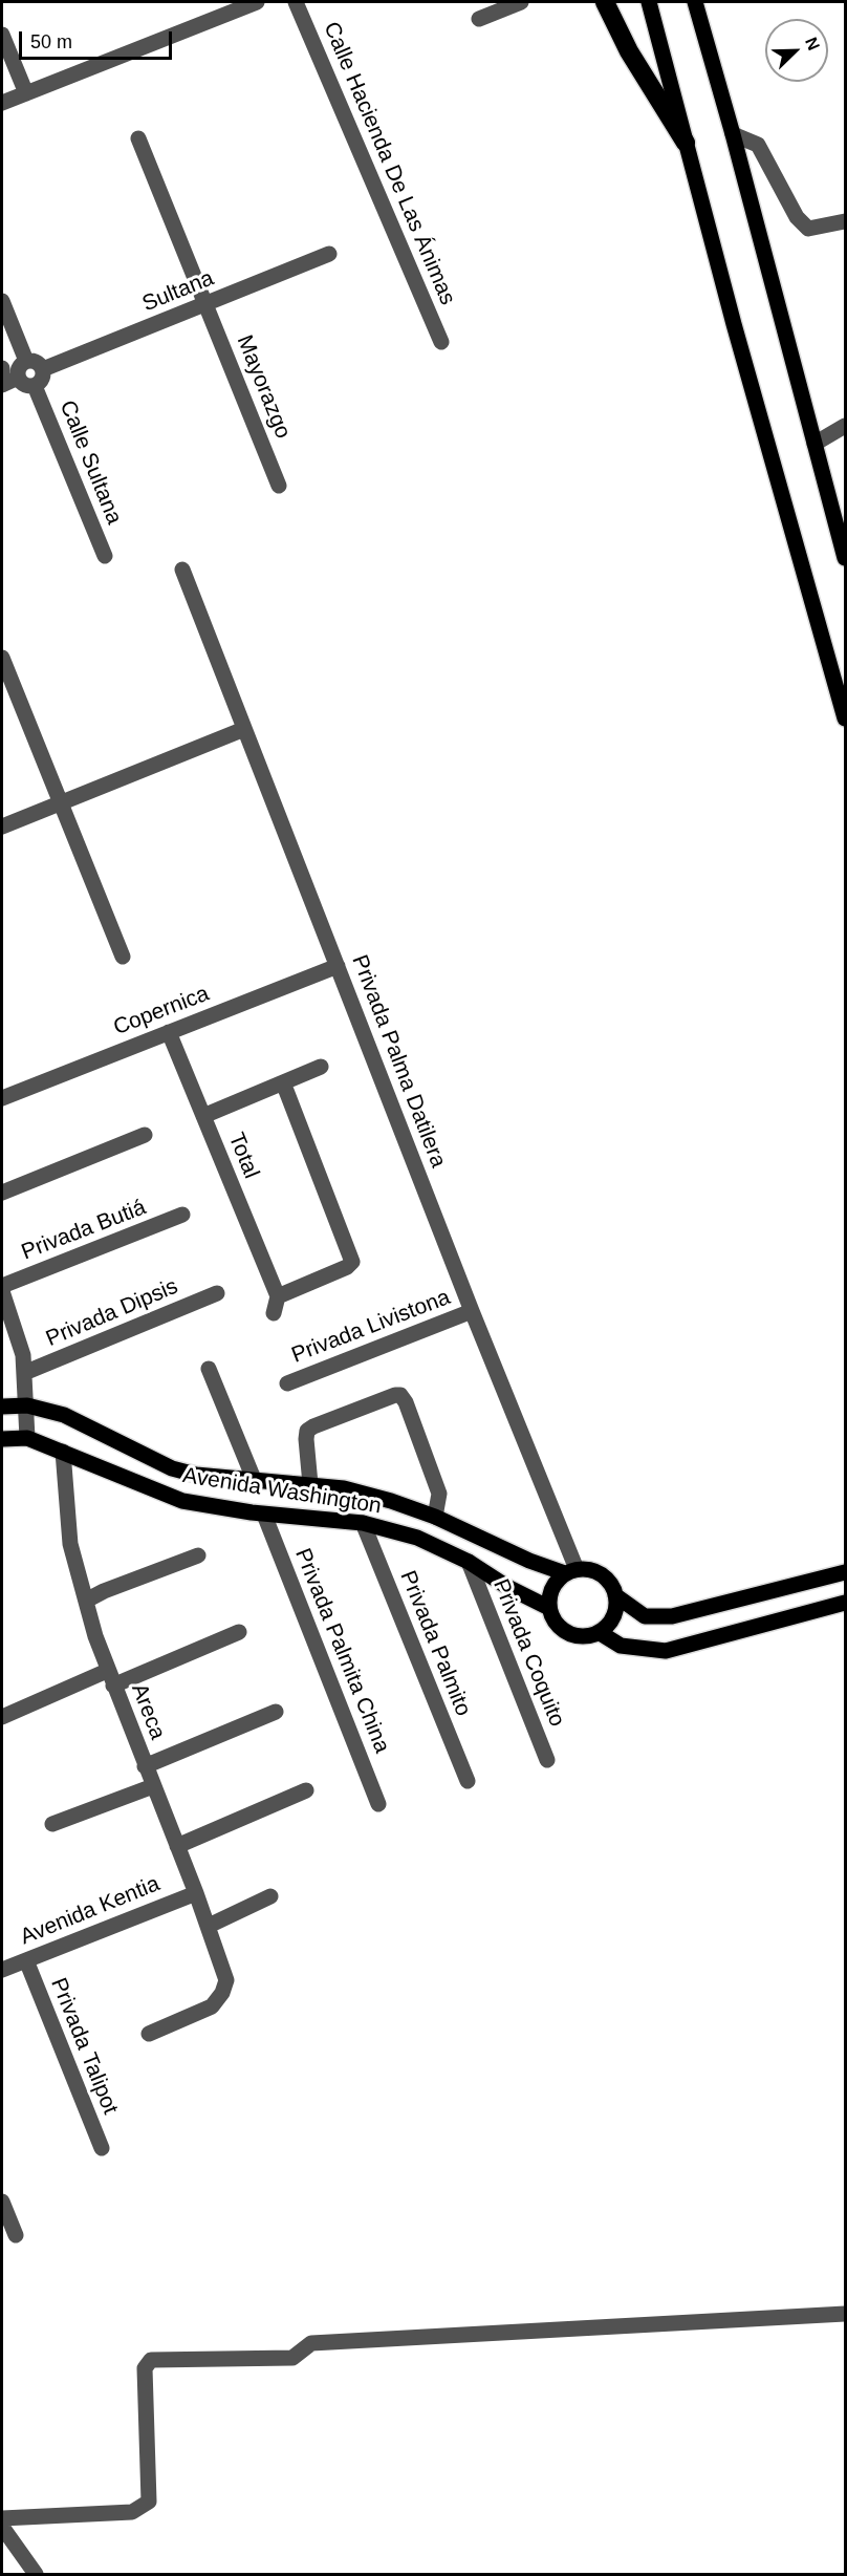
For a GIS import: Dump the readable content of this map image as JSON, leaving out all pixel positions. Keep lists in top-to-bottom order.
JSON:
{
  "streets": {
    "main road": ["Avenida Washington"],
    "street": [
      "Calle Hacienda De Las Ánimas",
      "Sultana",
      "Mayorazgo",
      "Calle Sultana",
      "Copernica",
      "Privada Palma Datilera",
      "Total",
      "Privada Butiá",
      "Privada Dipsis",
      "Privada Livistona",
      "Privada Palmito",
      "Privada Palmita China",
      "Privada Coquito",
      "Areca",
      "Avenida Kentia",
      "Privada Talipot"
    ]
  },
  "crossings": [
    ["Sultana", "Mayorazgo"],
    ["Sultana", "Calle Sultana"],
    ["Copernica", "Privada Palma Datilera"],
    ["Copernica", "Total"],
    ["Privada Palma Datilera", "Privada Livistona"],
    ["Privada Palma Datilera", "Avenida Washington"],
    ["Avenida Washington", "Privada Palmito"],
    ["Avenida Washington", "Privada Palmita China"],
    ["Avenida Washington", "Privada Coquito"],
    ["Avenida Washington", "Areca"],
    ["Areca", "Avenida Kentia"],
    ["Avenida Kentia", "Privada Talipot"]
  ],
  "scale_bar": "50 m",
  "north": "top right"
}
